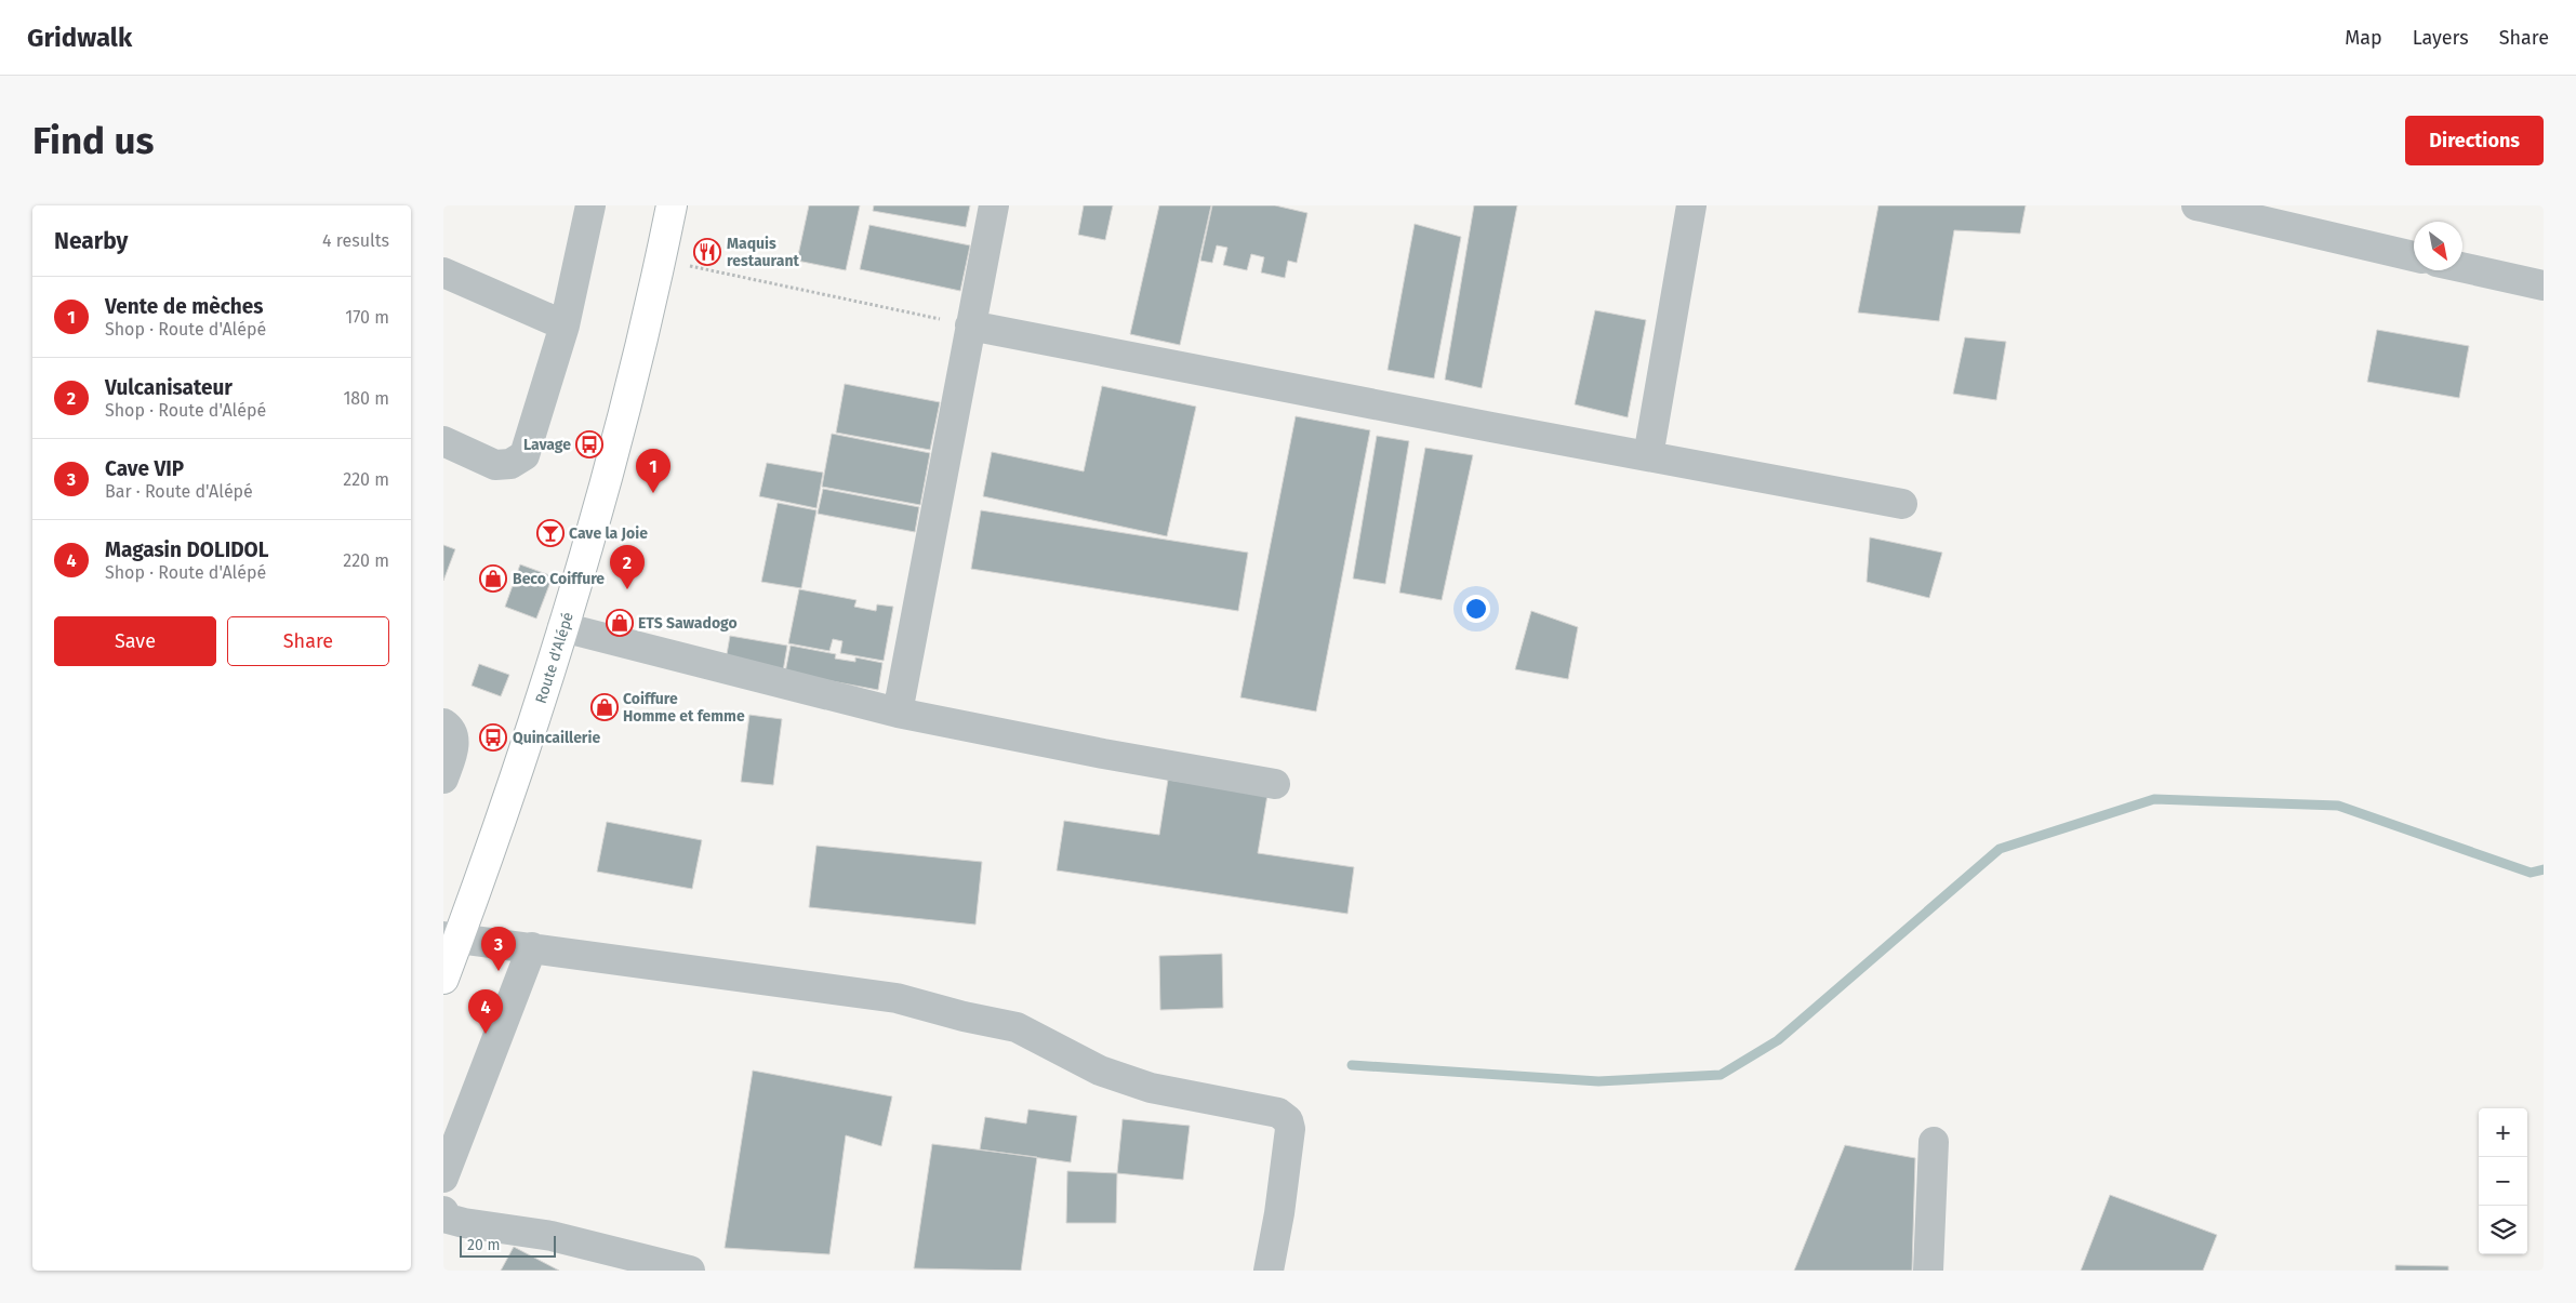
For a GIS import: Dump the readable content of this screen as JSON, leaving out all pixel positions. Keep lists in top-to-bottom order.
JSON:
{
  "streets": {
    "main road": ["Route d'Alépé"]
  },
  "places": {
    "restaurant": ["Maquis restaurant"],
    "bus stop": ["Lavage", "Quincaillerie"],
    "bar": ["Cave la Joie"],
    "shop": ["Beco Coiffure", "ETS Sawadogo", "Coiffure Homme et femme"]
  },
  "scale_bar": "20 m",
  "north": "bottom right",
  "page": {
    "header": "Gridwalk",
    "nav": ["Map", "Layers", "Share"],
    "buttons": [
      "Directions",
      ["Save", "Share"]
    ],
    "title": "Find us",
    "heading": ["Nearby", "4 results"],
    "list": [
      {
        "mark": "1",
        "name": "Vente de mèches",
        "note": "Shop · Route d'Alépé",
        "value": "170 m"
      },
      {
        "mark": "2",
        "name": "Vulcanisateur",
        "note": "Shop · Route d'Alépé",
        "value": "180 m"
      },
      {
        "mark": "3",
        "name": "Cave VIP",
        "note": "Bar · Route d'Alépé",
        "value": "220 m"
      },
      {
        "mark": "4",
        "name": "Magasin DOLIDOL",
        "note": "Shop · Route d'Alépé",
        "value": "220 m"
      }
    ],
    "pins": [
      "1",
      "2",
      "3",
      "4"
    ],
    "map_buttons": ["+", "−"],
    "scale": "20 m"
  }
}
